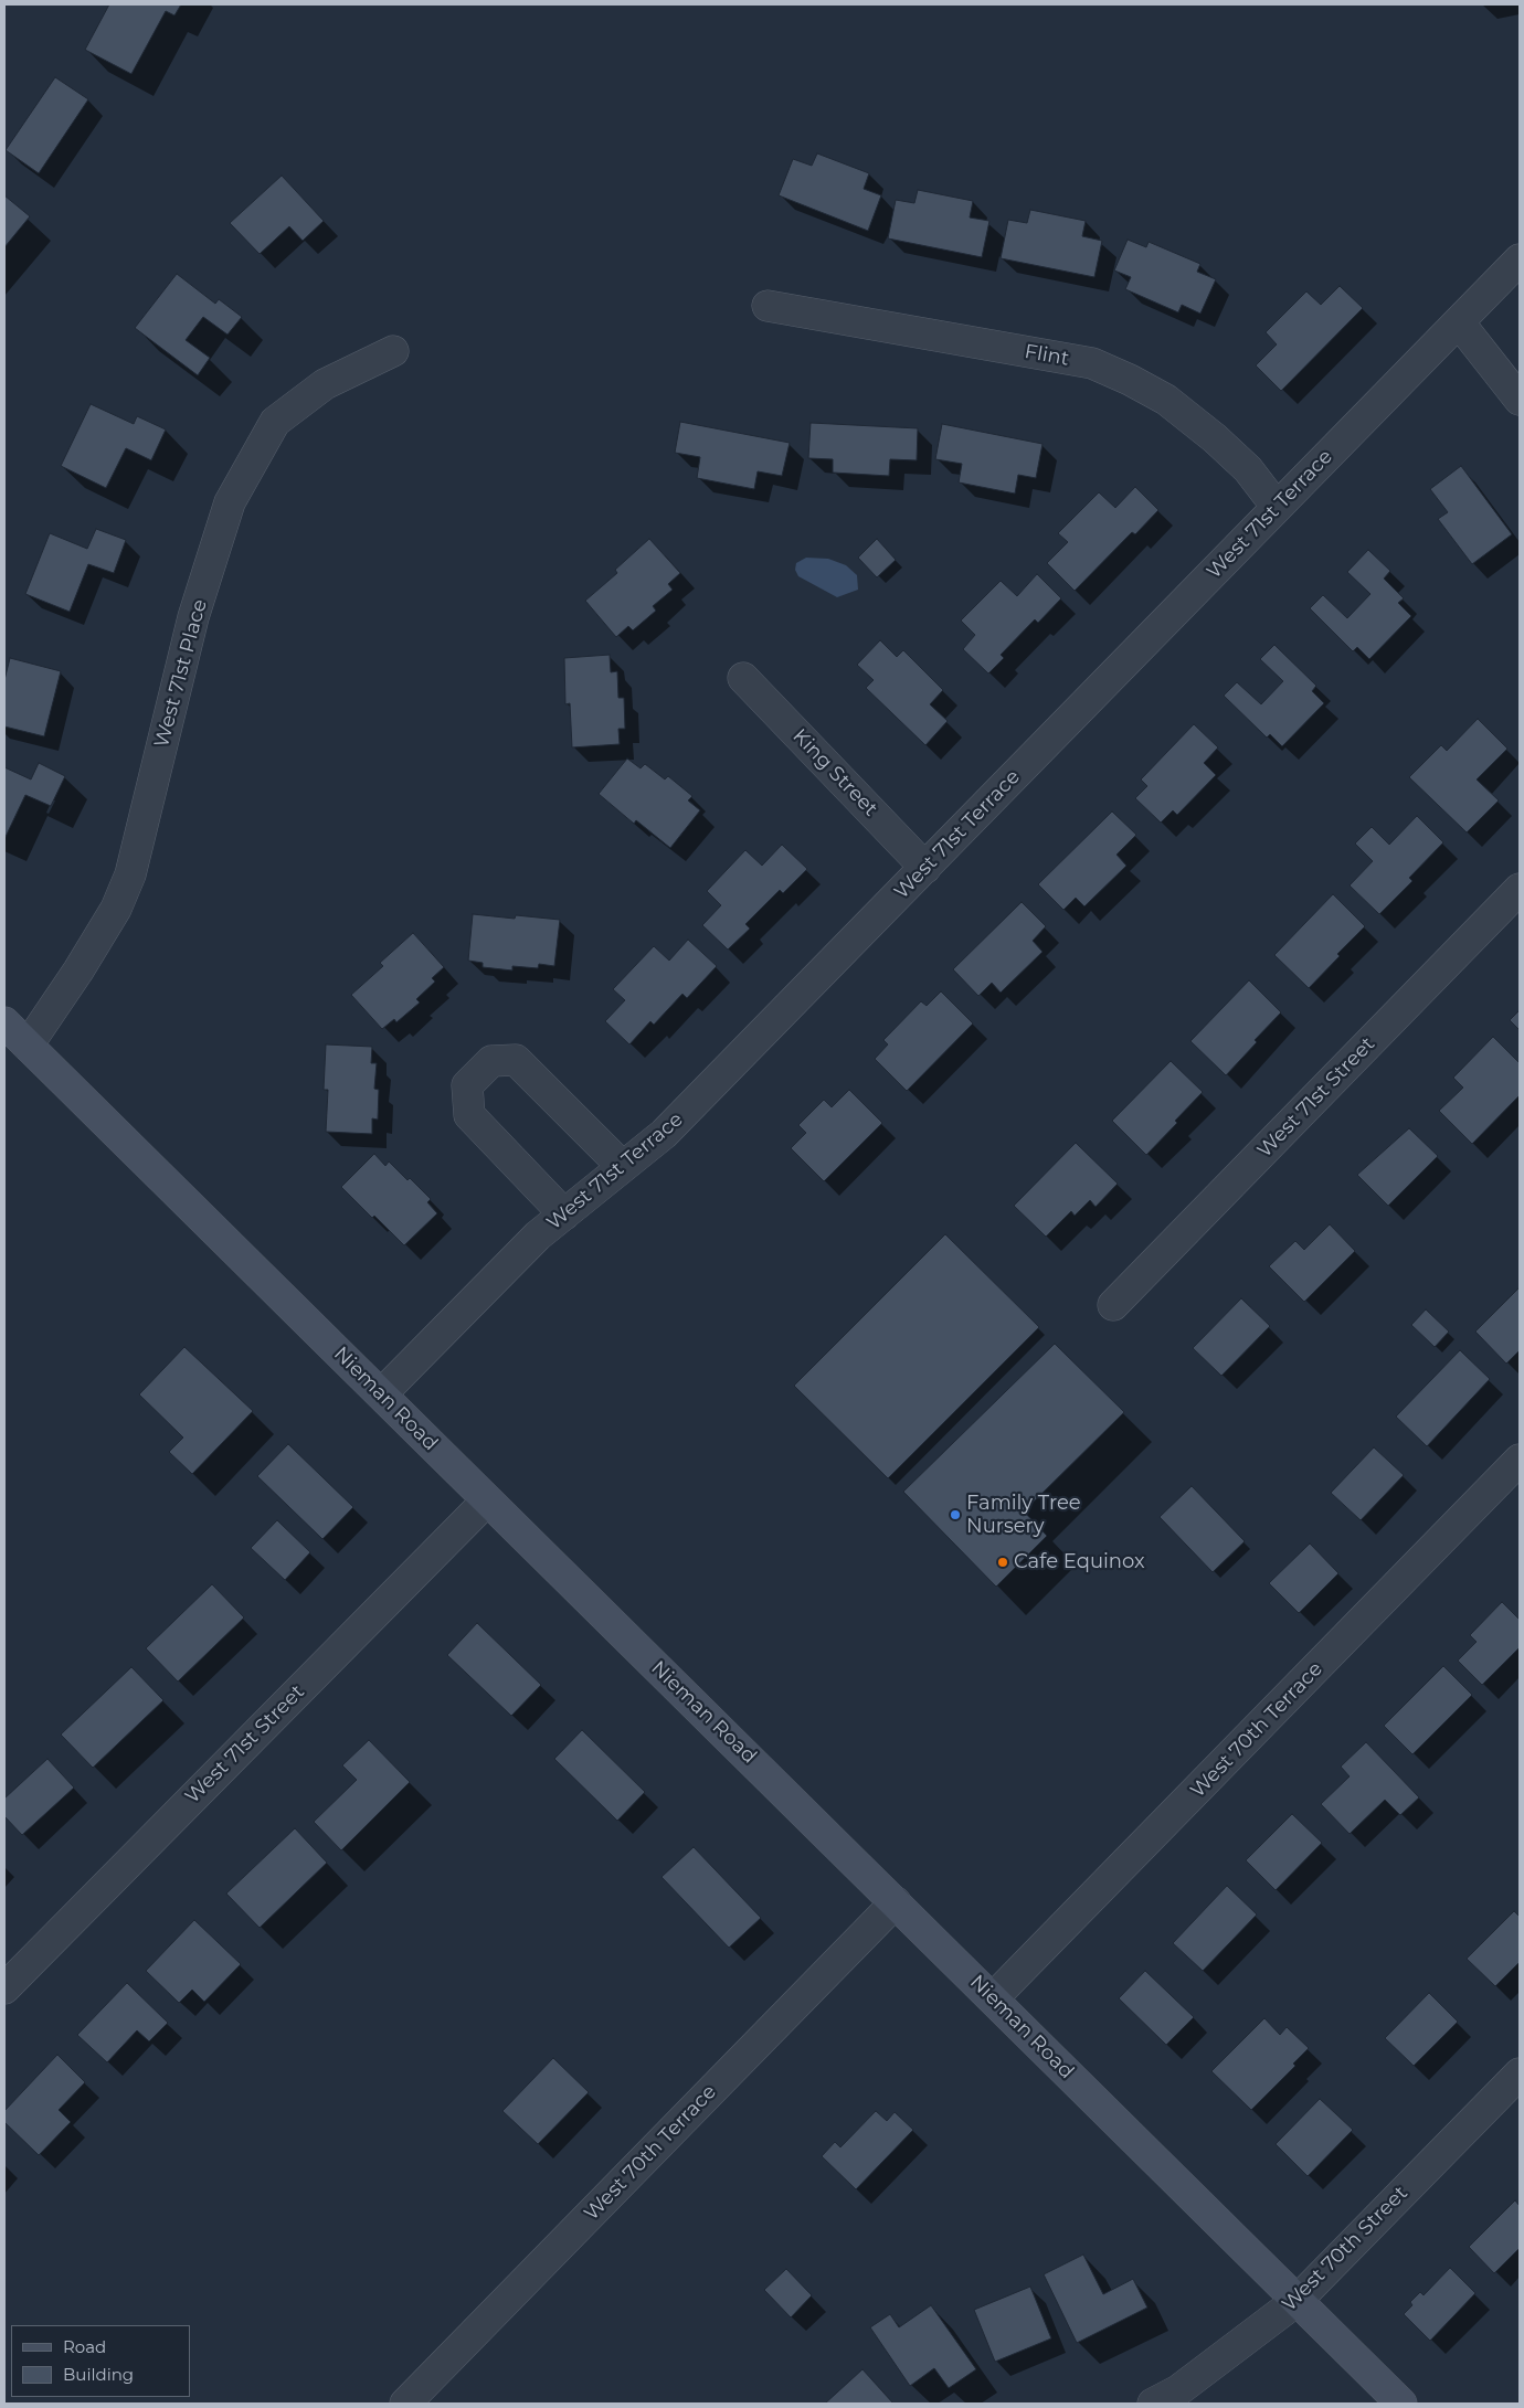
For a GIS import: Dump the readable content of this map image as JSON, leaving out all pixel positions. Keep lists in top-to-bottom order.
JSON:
{
  "streets": {
    "main road": ["Nieman Road"],
    "street": [
      "Flint",
      "West 71st Terrace",
      "West 71st Place",
      "King Street",
      "West 71st Street",
      "West 70th Terrace",
      "West 70th Street"
    ]
  },
  "crossings": [
    ["Flint", "West 71st Terrace"],
    ["West 71st Terrace", "King Street"],
    ["West 71st Terrace", "Nieman Road"],
    ["West 71st Place", "Nieman Road"],
    ["West 71st Street", "Nieman Road"],
    ["Nieman Road", "West 70th Terrace"],
    ["Nieman Road", "West 70th Street"]
  ],
  "places": ["Family Tree Nursery", "Cafe Equinox"],
  "legend": ["Road", "Building"]
}
